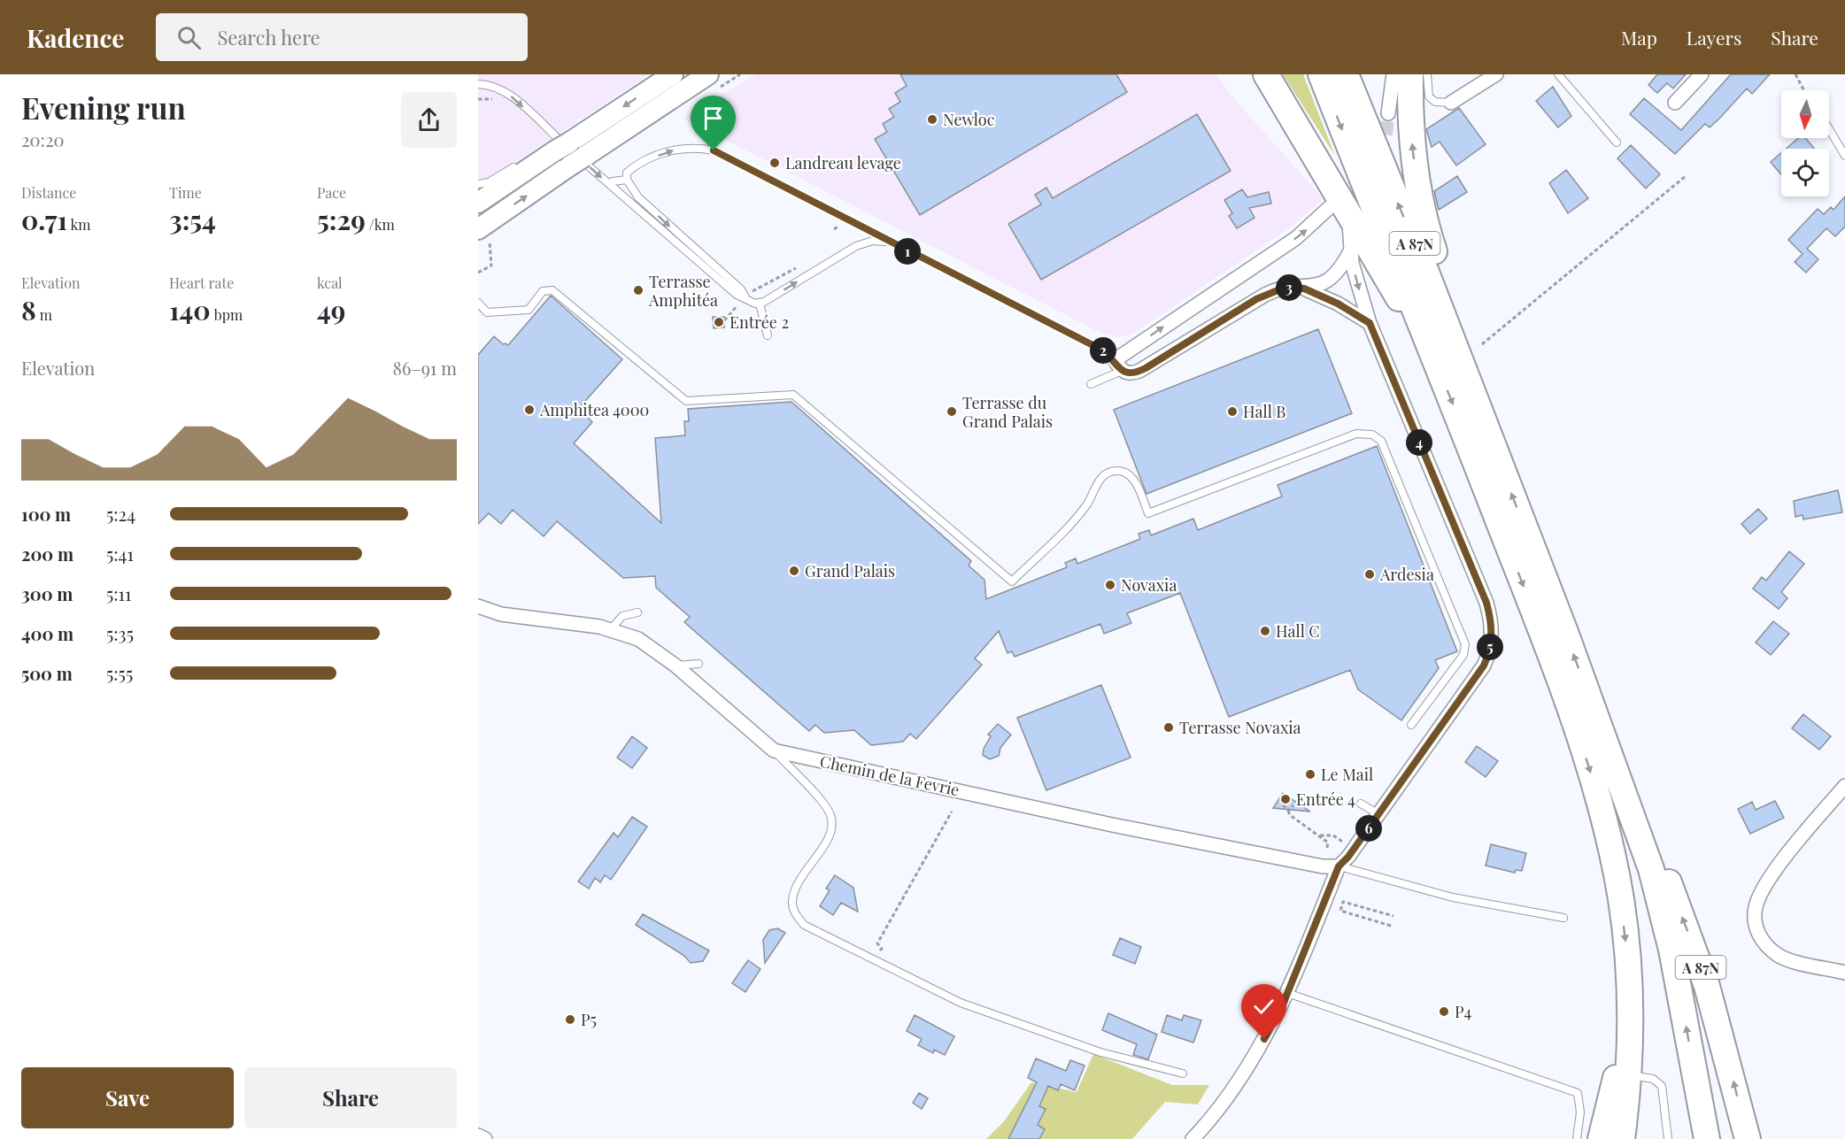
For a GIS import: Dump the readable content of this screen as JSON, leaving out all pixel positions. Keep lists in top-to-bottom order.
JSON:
{
  "streets": {
    "highway": ["A 87N"],
    "street": ["Chemin de la Fevrie"]
  },
  "places": [
    "Newloc",
    "Landreau levage",
    "Terrasse Amphitéa",
    "Entrée 2",
    "Amphitea 4000",
    "Terrasse du Grand Palais",
    "Hall B",
    "Grand Palais",
    "Ardesia",
    "Novaxia",
    "Hall C",
    "Terrasse Novaxia",
    "Le Mail",
    "Entrée 4",
    "P4",
    "P5"
  ],
  "north": "bottom",
  "page": {
    "header": "Kadence",
    "search": "Search here",
    "nav": ["Map", "Layers", "Share"],
    "heading": ["Evening run", "20:20"],
    "stats": [
      ["Distance", "0.71 km"],
      ["Time", "3:54"],
      ["Pace", "5:29 /km"],
      ["Elevation", "8 m"],
      ["Heart rate", "140 bpm"],
      ["kcal", "49"]
    ],
    "pins": [
      "1",
      "3",
      "2",
      "4",
      "5",
      "6"
    ],
    "chart": ["Elevation", "86–91 m"],
    "list": [
      {
        "name": "100 m",
        "note": "5:24"
      },
      {
        "name": "200 m",
        "note": "5:41"
      },
      {
        "name": "300 m",
        "note": "5:11"
      },
      {
        "name": "400 m",
        "note": "5:35"
      },
      {
        "name": "500 m",
        "note": "5:55"
      }
    ],
    "buttons": ["Save", "Share"]
  }
}
